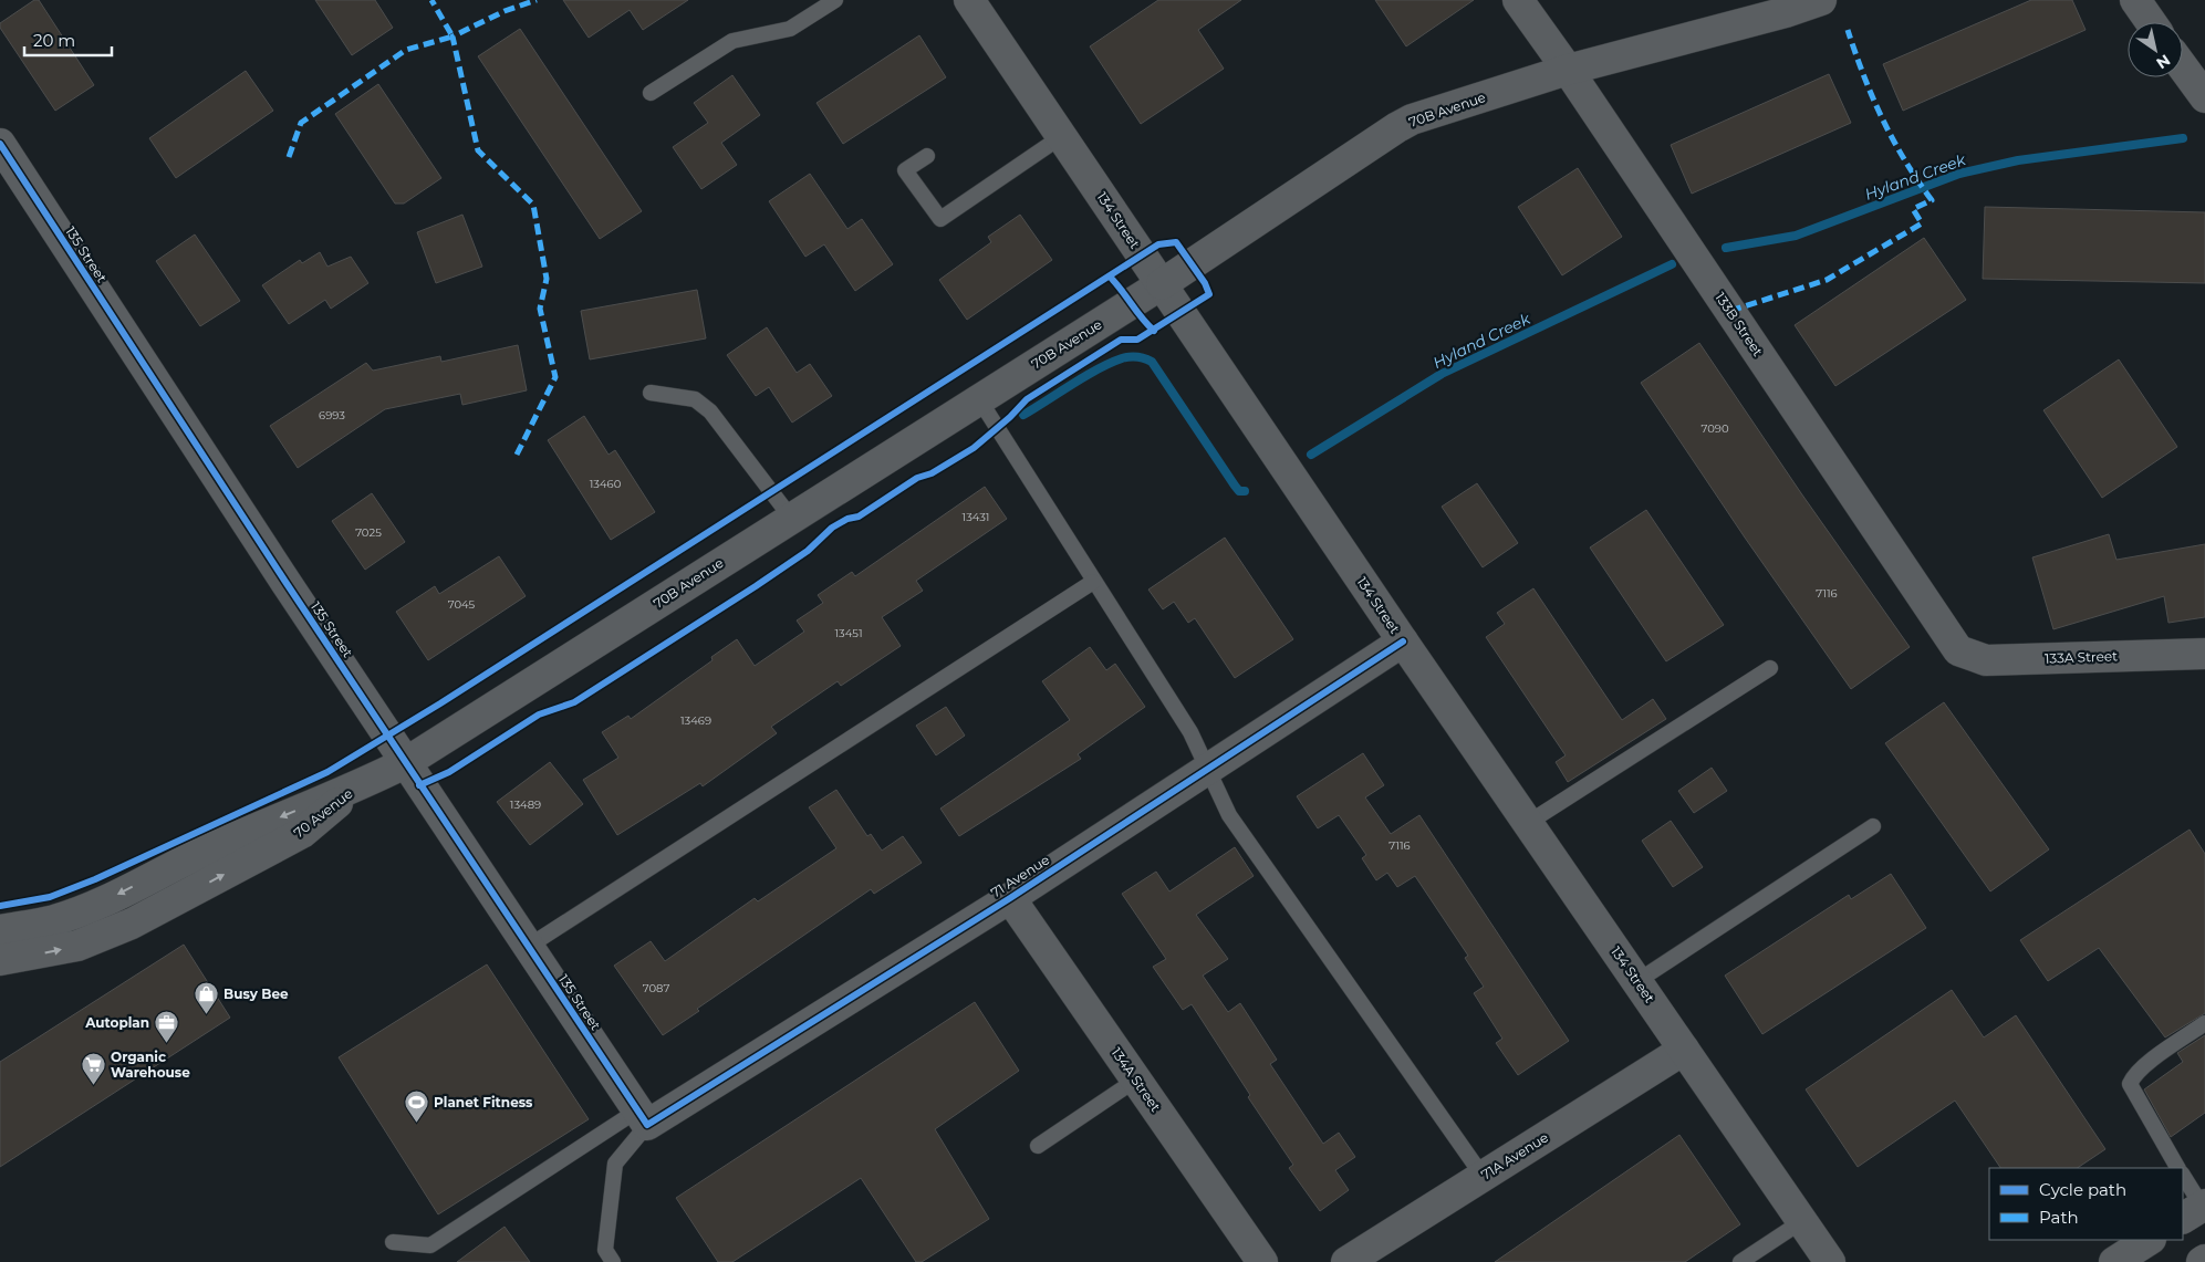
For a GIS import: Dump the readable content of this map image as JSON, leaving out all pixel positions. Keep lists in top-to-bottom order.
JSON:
{
  "streets": {
    "street": [
      "70B Avenue",
      "134 Street",
      "135 Street",
      "133B Street",
      "133A Street",
      "70 Avenue",
      "71 Avenue",
      "134A Street",
      "71A Avenue"
    ]
  },
  "crossings": [
    ["70B Avenue", "134 Street"],
    ["70B Avenue", "135 Street"],
    ["70B Avenue", "133B Street"],
    ["70B Avenue", "70 Avenue"],
    ["134 Street", "71 Avenue"],
    ["134 Street", "71A Avenue"],
    ["135 Street", "71 Avenue"],
    ["133B Street", "133A Street"],
    ["71 Avenue", "134A Street"]
  ],
  "water": ["Hyland Creek"],
  "places": {
    "shop": ["Busy Bee"],
    "office": ["Autoplan"],
    "supermarket": ["Organic Warehouse"],
    "sports": ["Planet Fitness"]
  },
  "house_numbers": [
    "6993",
    "7090",
    "13460",
    "13431",
    "7025",
    "7116",
    "7045",
    "13451",
    "13469",
    "13489",
    "7116",
    "7087"
  ],
  "legend": ["Cycle path", "Path"],
  "scale_bar": "20 m",
  "north": "bottom right"
}
